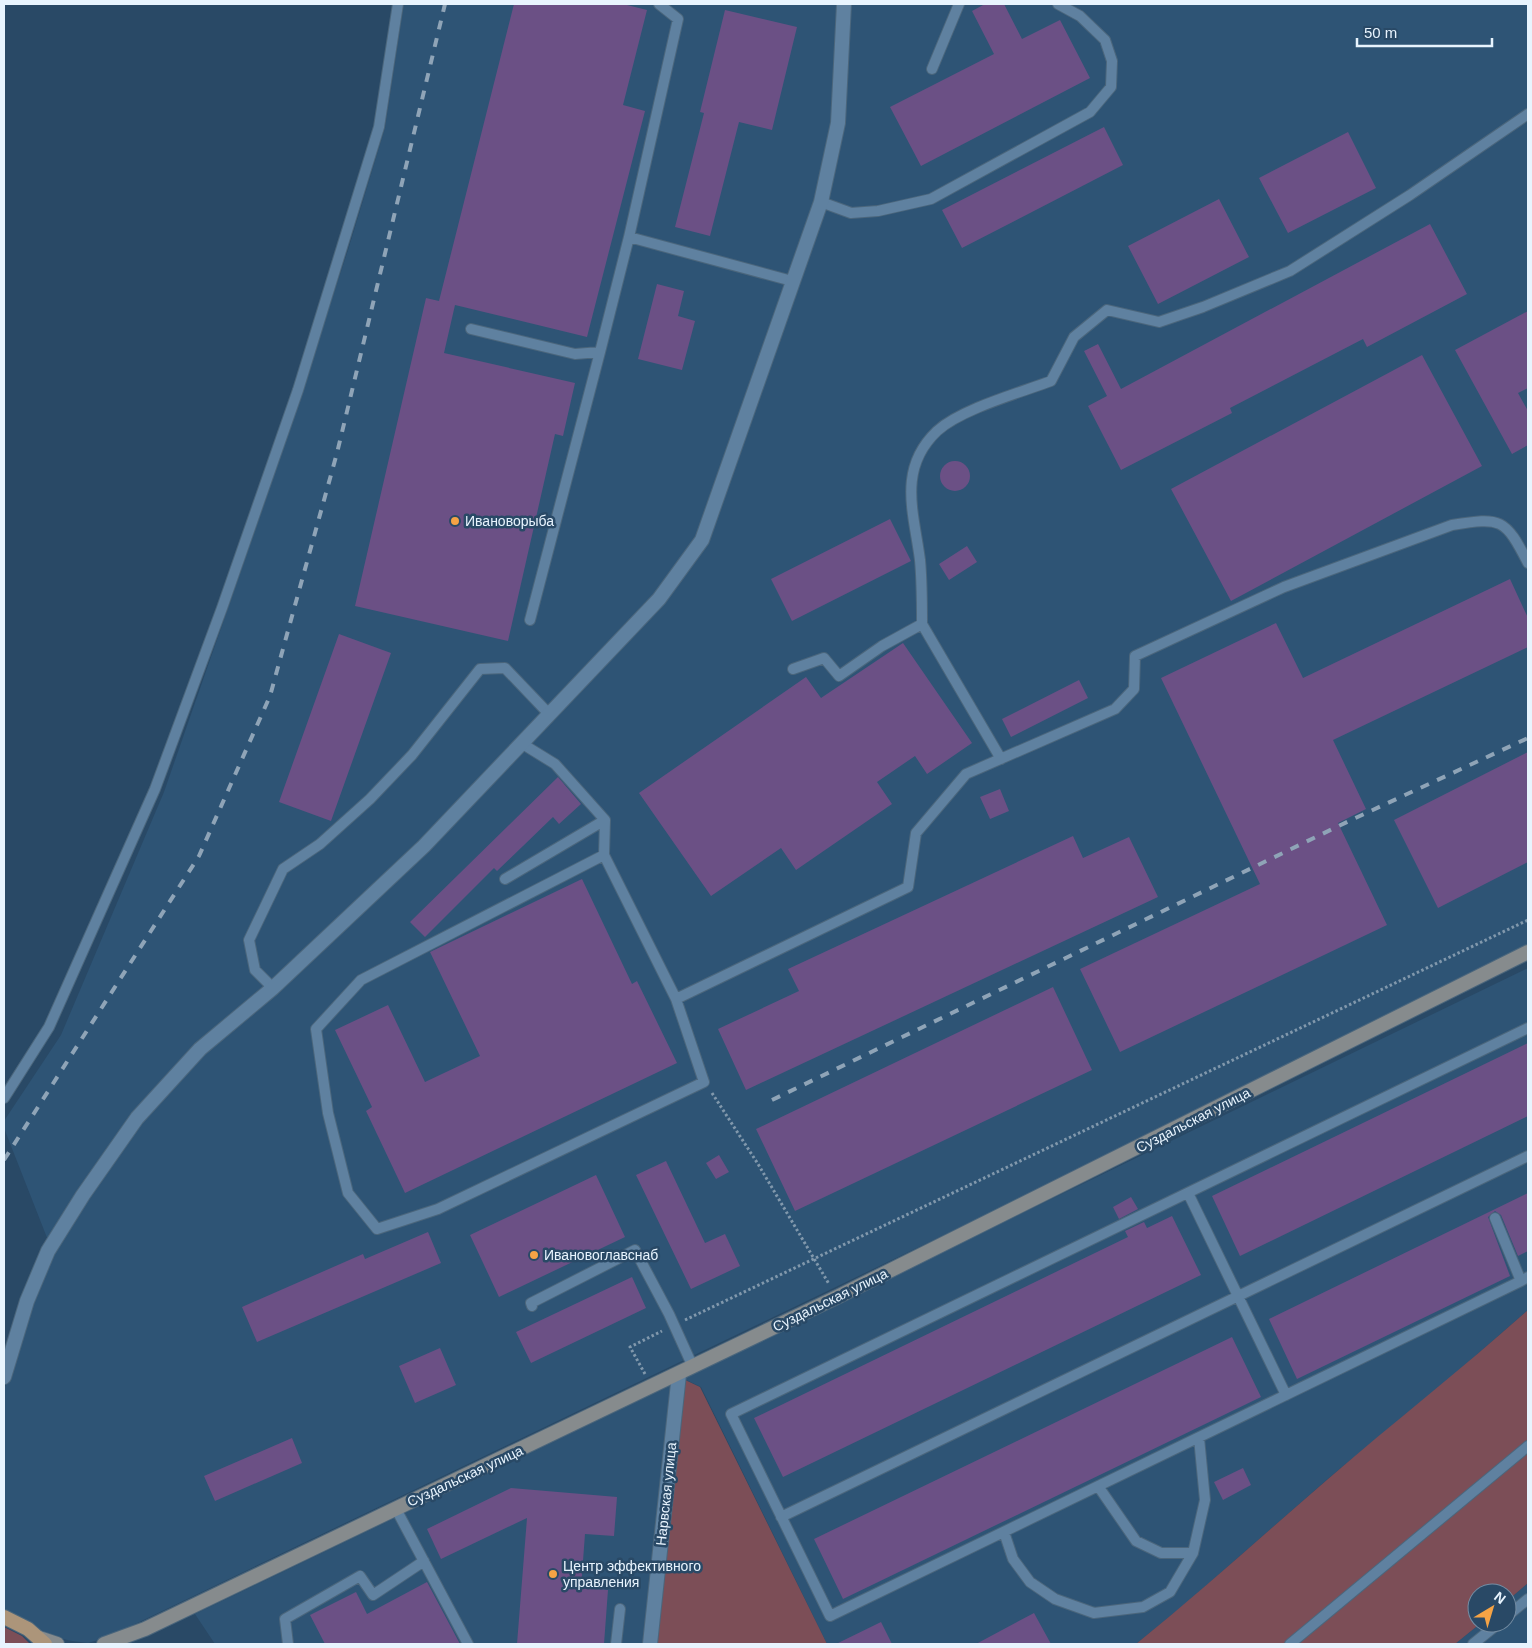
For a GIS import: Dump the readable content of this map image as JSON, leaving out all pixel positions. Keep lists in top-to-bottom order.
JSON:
{
  "streets": {
    "main road": ["Суздальская улица"],
    "street": ["Нарвская улица"]
  },
  "crossings": [
    ["Суздальская улица", "Нарвская улица"]
  ],
  "places": ["Ивановорыба", "Ивановоглавснаб", "Центр эффективного управления"],
  "scale_bar": "50 m",
  "north": "top right"
}
